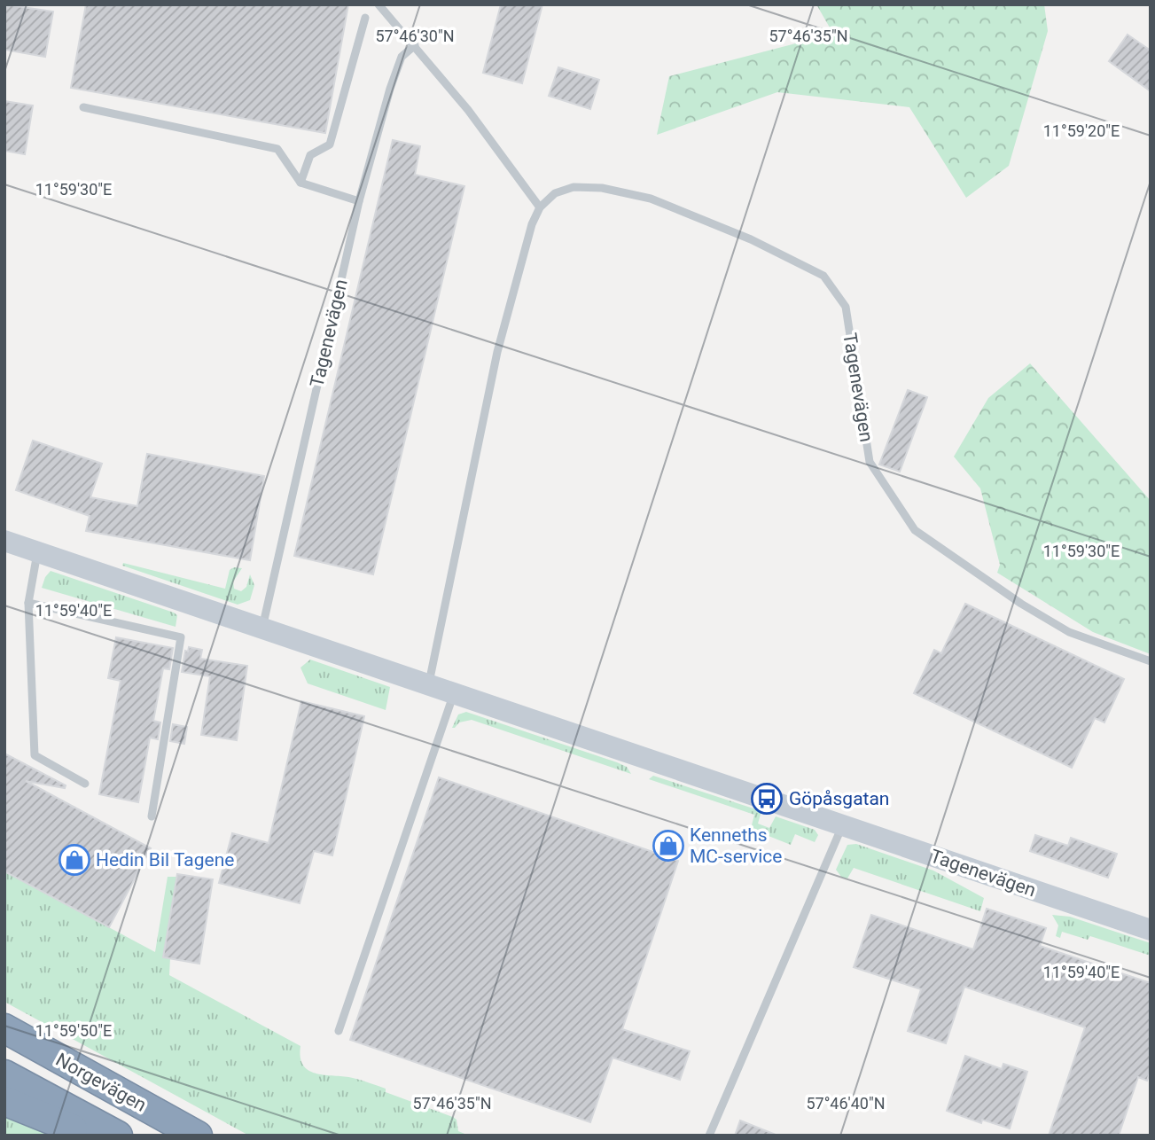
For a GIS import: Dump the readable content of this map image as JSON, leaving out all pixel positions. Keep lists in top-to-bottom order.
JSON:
{
  "streets": {
    "highway": ["Norgevägen"],
    "street": ["Tagenevägen"]
  },
  "places": {
    "bus stop": ["Göpåsgatan"],
    "shop": ["Kenneths MC-service", "Hedin Bil Tagene"]
  },
  "coordinates": [
    "57°46'30\"N",
    "57°46'35\"N",
    "11°59'20\"E",
    "11°59'30\"E",
    "11°59'40\"E",
    "11°59'50\"E",
    "57°46'40\"N"
  ]
}
